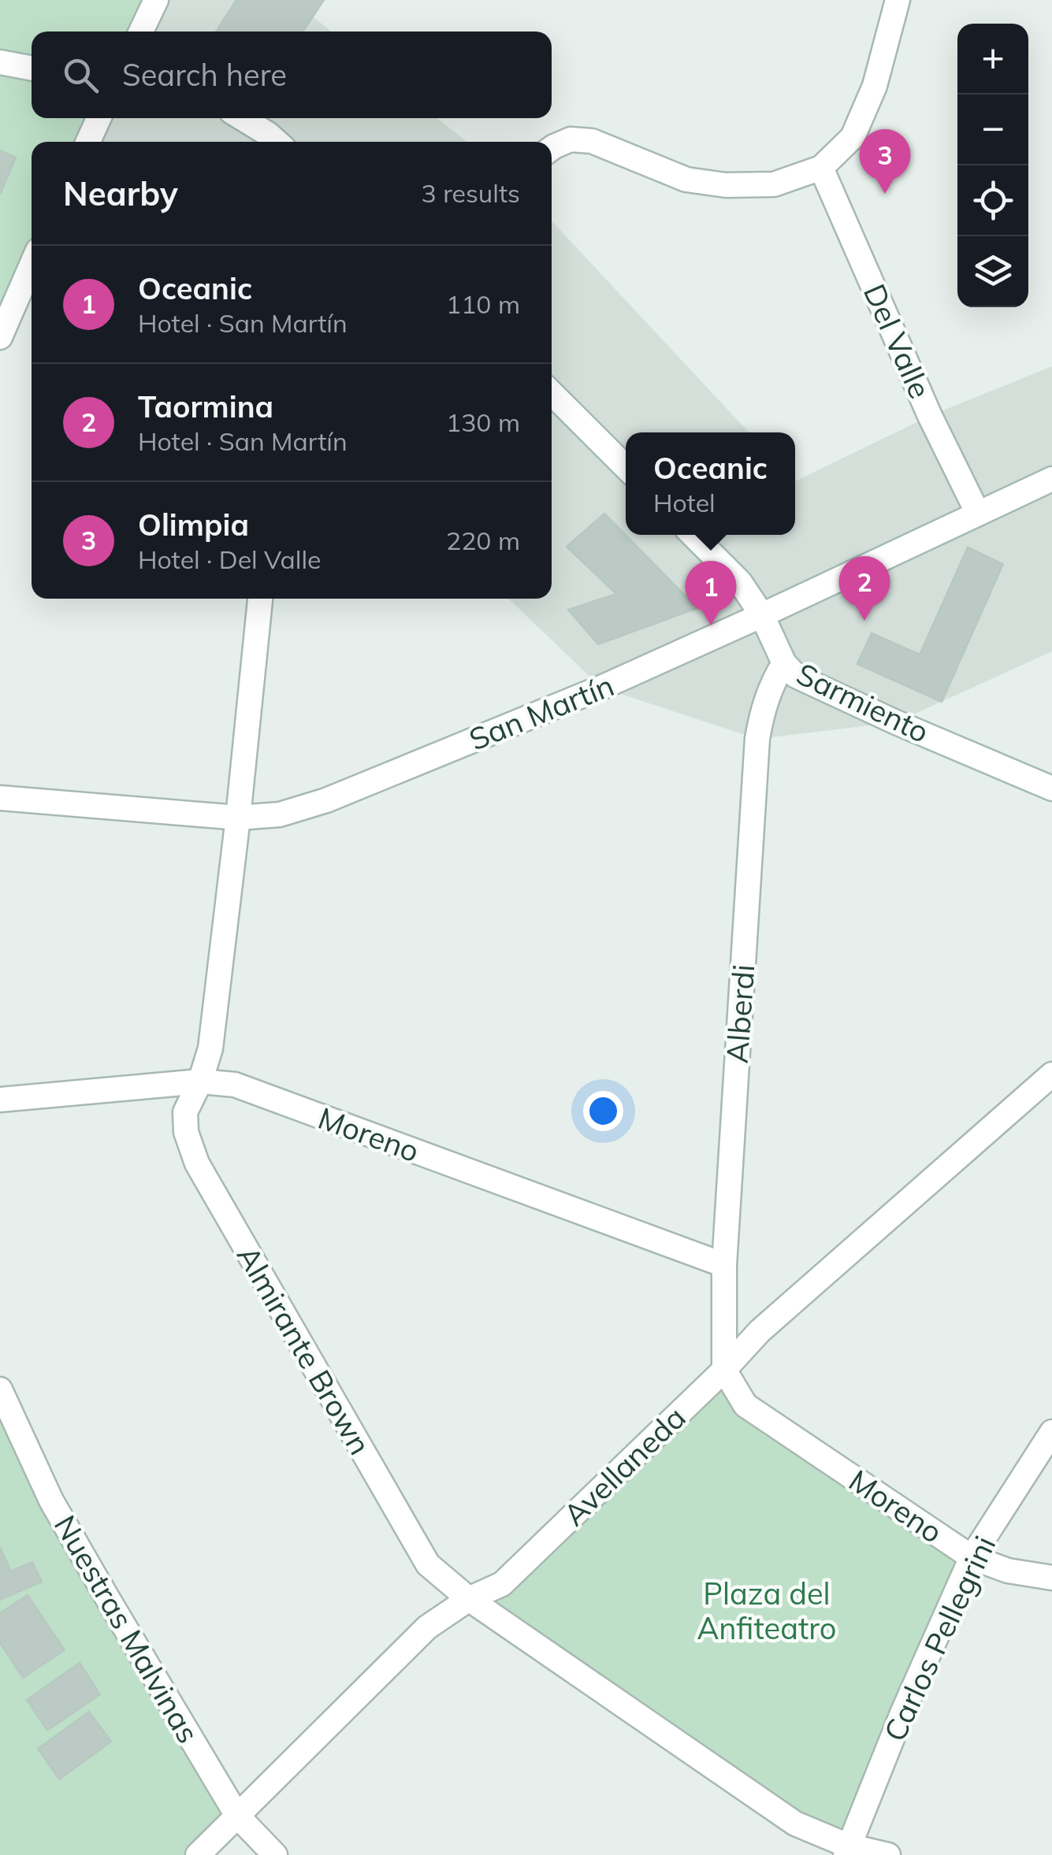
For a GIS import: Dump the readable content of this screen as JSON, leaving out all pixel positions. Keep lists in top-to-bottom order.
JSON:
{
  "streets": {
    "street": [
      "Del Valle",
      "Sarmiento",
      "San Martín",
      "Alberdi",
      "Moreno",
      "Almirante Brown",
      "Avellaneda",
      "Nuestras Malvinas",
      "Carlos Pellegrini"
    ]
  },
  "crossings": [
    ["Del Valle", "San Martín"],
    ["Sarmiento", "San Martín"],
    ["Sarmiento", "Alberdi"],
    ["San Martín", "Almirante Brown"],
    ["Alberdi", "Moreno"],
    ["Alberdi", "Avellaneda"],
    ["Moreno", "Almirante Brown"],
    ["Moreno", "Avellaneda"],
    ["Moreno", "Carlos Pellegrini"],
    ["Almirante Brown", "Avellaneda"],
    ["Almirante Brown", "Carlos Pellegrini"],
    ["Avellaneda", "Nuestras Malvinas"]
  ],
  "parks": ["Plaza del Anfiteatro"],
  "page": {
    "map_buttons": ["+", "−"],
    "search": "Search here",
    "pins": ["3", "2", "1"],
    "heading": ["Nearby", "3 results"],
    "list": [
      {
        "mark": "1",
        "name": "Oceanic",
        "note": "Hotel · San Martín",
        "value": "110 m"
      },
      {
        "mark": "2",
        "name": "Taormina",
        "note": "Hotel · San Martín",
        "value": "130 m"
      },
      {
        "mark": "3",
        "name": "Olimpia",
        "note": "Hotel · Del Valle",
        "value": "220 m"
      }
    ],
    "popup": ["Oceanic", "Hotel"]
  }
}
